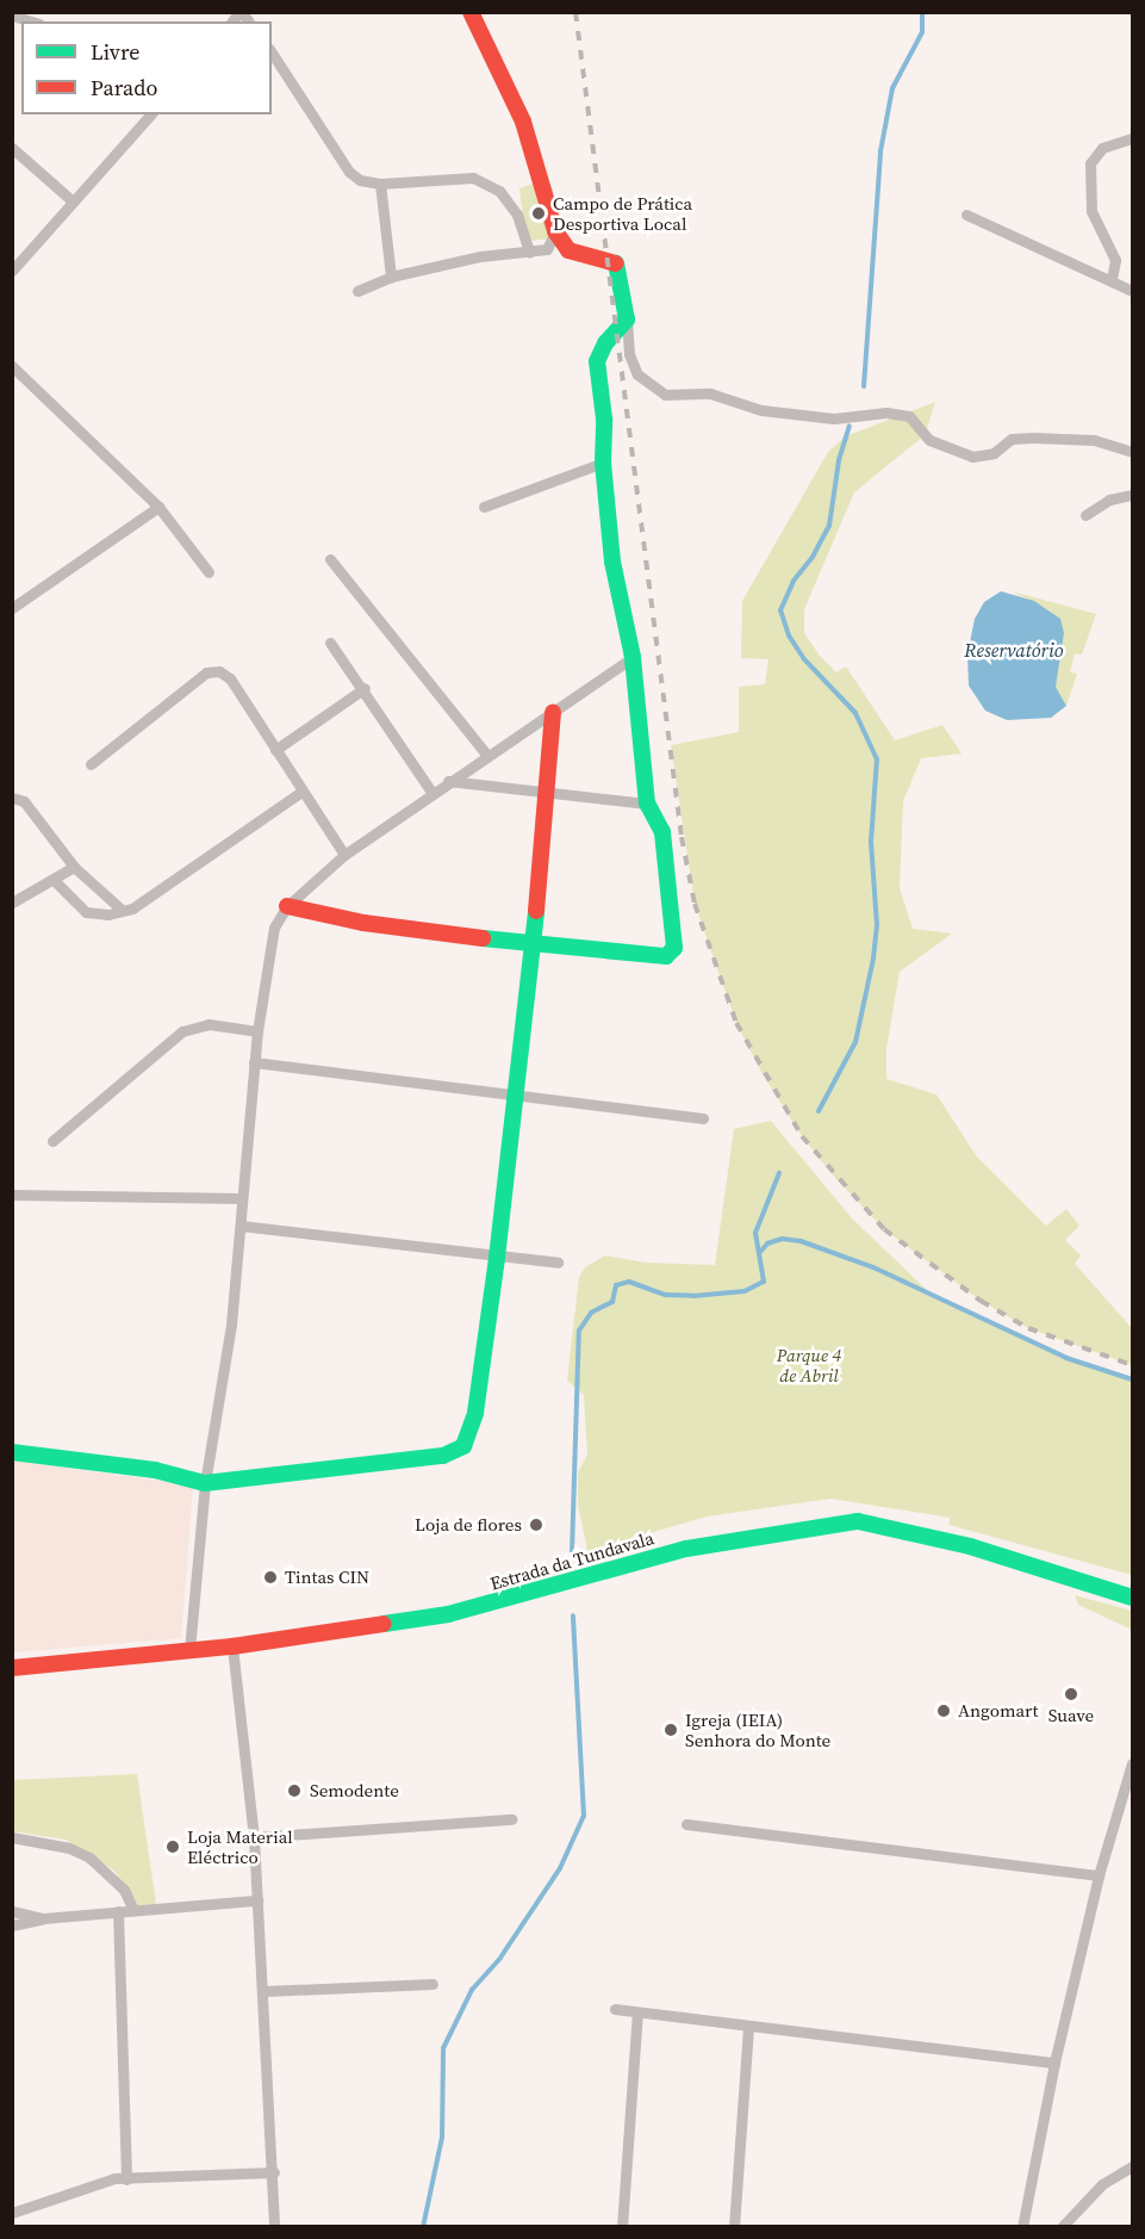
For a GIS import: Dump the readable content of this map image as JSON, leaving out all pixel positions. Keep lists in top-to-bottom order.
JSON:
{
  "streets": {
    "street": ["Estrada da Tundavala"]
  },
  "water": ["Reservatório"],
  "parks": ["Parque 4 de Abril"],
  "places": [
    "Campo de Prática Desportiva Local",
    "Loja de flores",
    "Tintas CIN",
    "Suave",
    "Angomart",
    "Igreja (IEIA) Senhora do Monte",
    "Semodente",
    "Loja Material Eléctrico"
  ],
  "legend": ["Livre", "Parado"]
}
